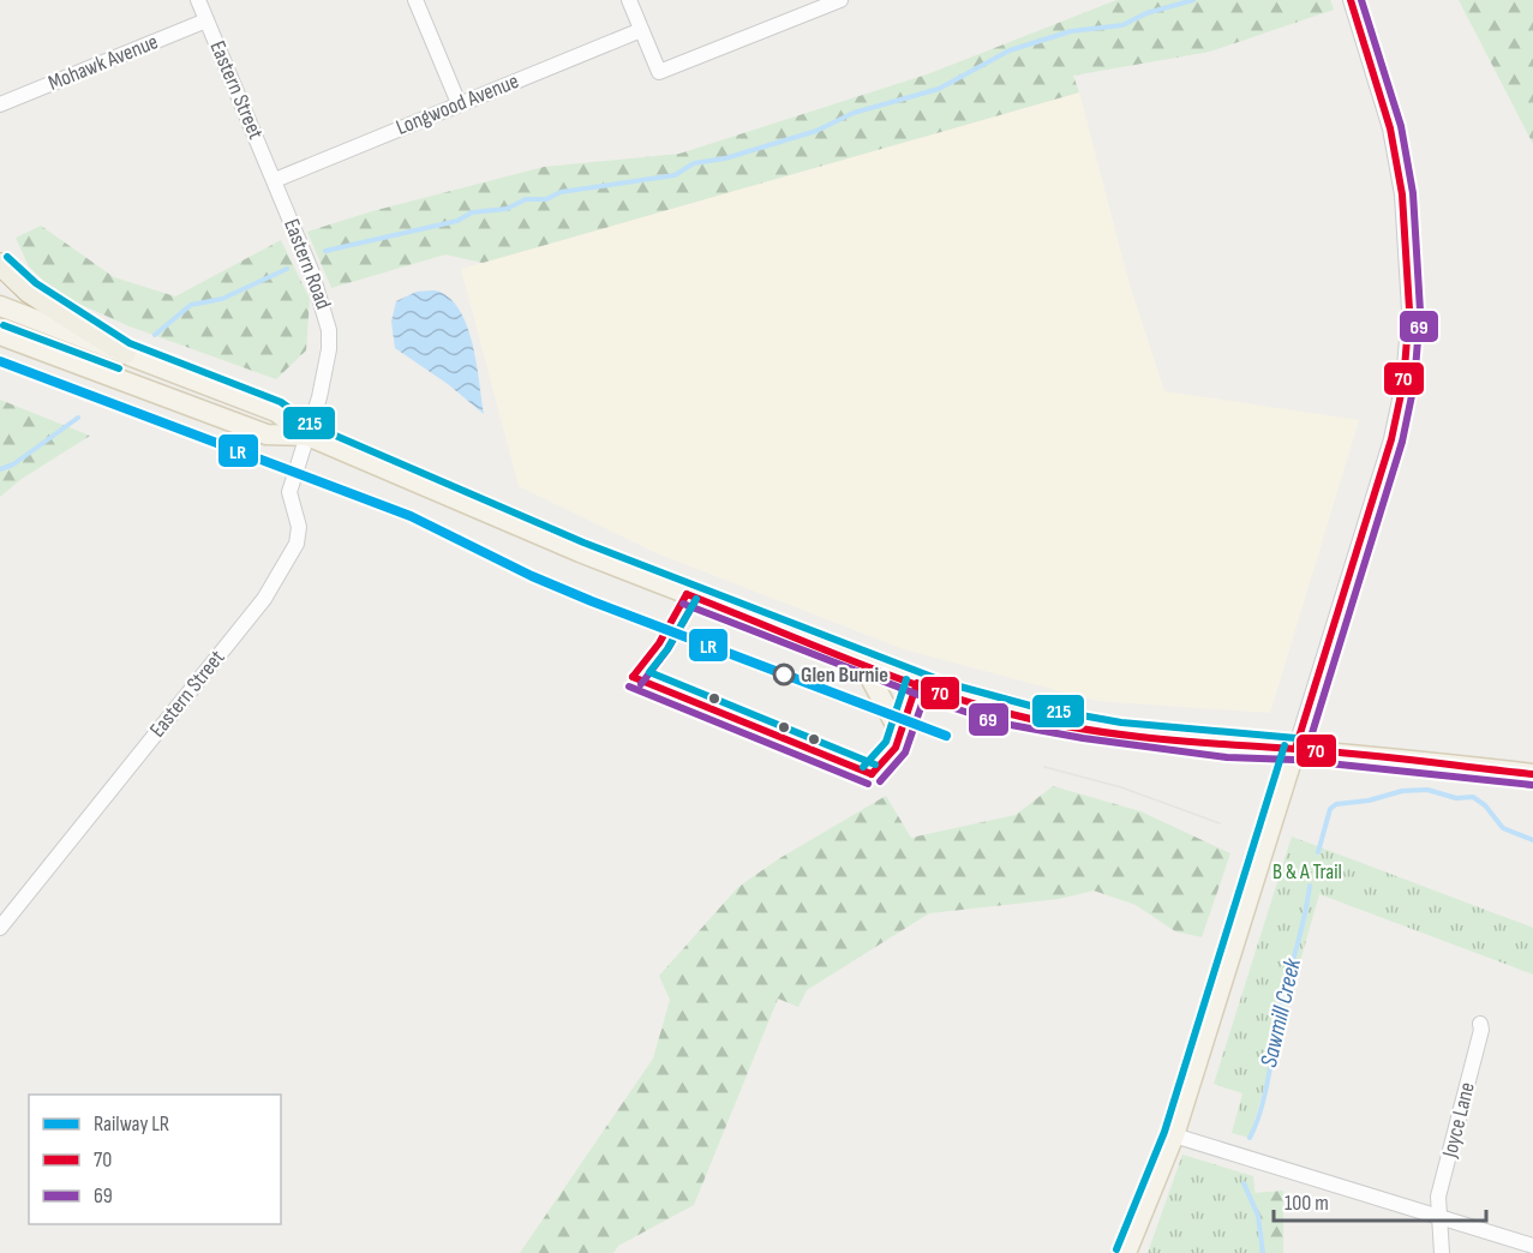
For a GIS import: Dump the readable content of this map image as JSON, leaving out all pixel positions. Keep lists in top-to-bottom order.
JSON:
{
  "streets": {
    "street": [
      "Mohawk Avenue",
      "Eastern Street",
      "Longwood Avenue",
      "Eastern Road",
      "Joyce Lane"
    ]
  },
  "crossings": [
    ["Mohawk Avenue", "Eastern Street"],
    ["Eastern Street", "Longwood Avenue"],
    ["Eastern Street", "Eastern Road"],
    ["Longwood Avenue", "Eastern Road"]
  ],
  "water": ["Sawmill Creek"],
  "parks": ["B & A Trail"],
  "places": ["Glen Burnie"],
  "lines": [
    "transit line 70",
    "transit line 69",
    "transit line 215",
    "rail line LR"
  ],
  "legend": ["Railway LR", "70", "69"],
  "scale_bar": "100 m"
}
